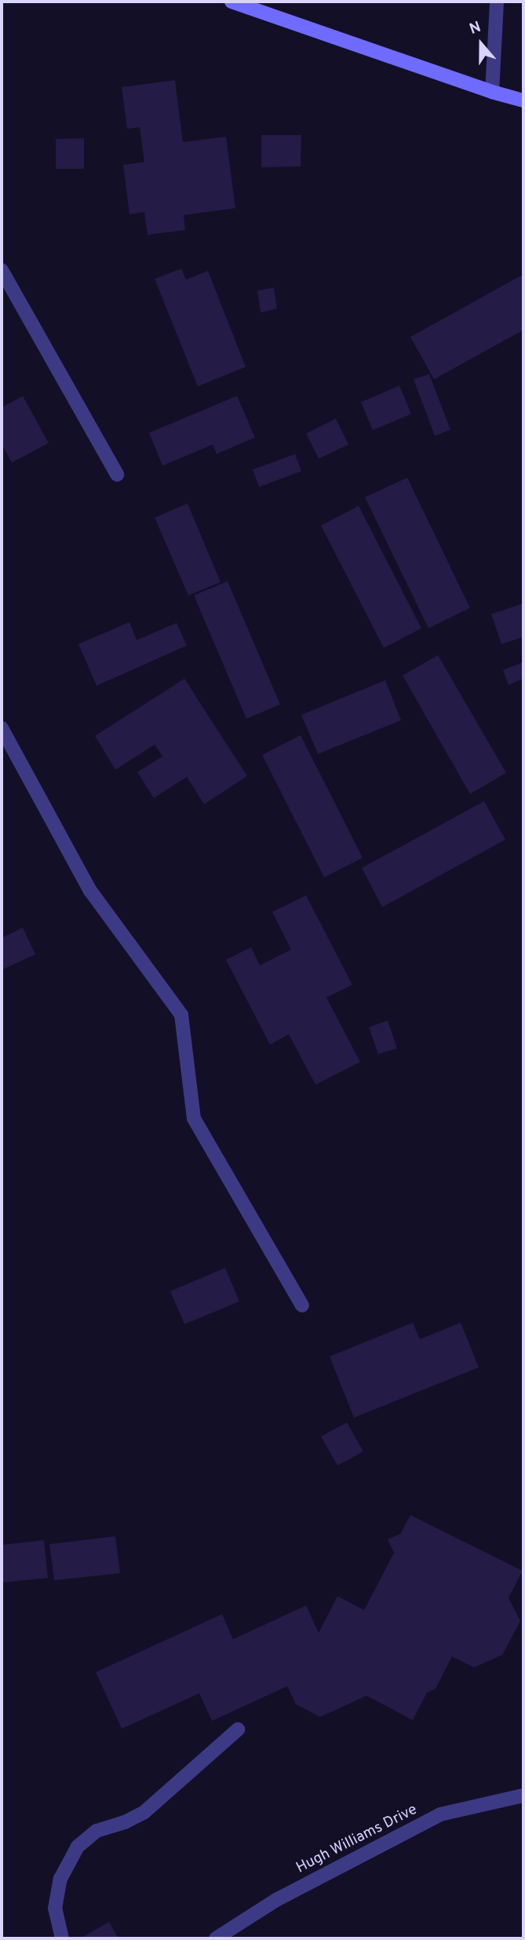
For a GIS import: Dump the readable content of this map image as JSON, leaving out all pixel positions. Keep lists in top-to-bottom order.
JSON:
{
  "streets": {
    "street": ["Hugh Williams Drive"]
  },
  "north": "top"
}
